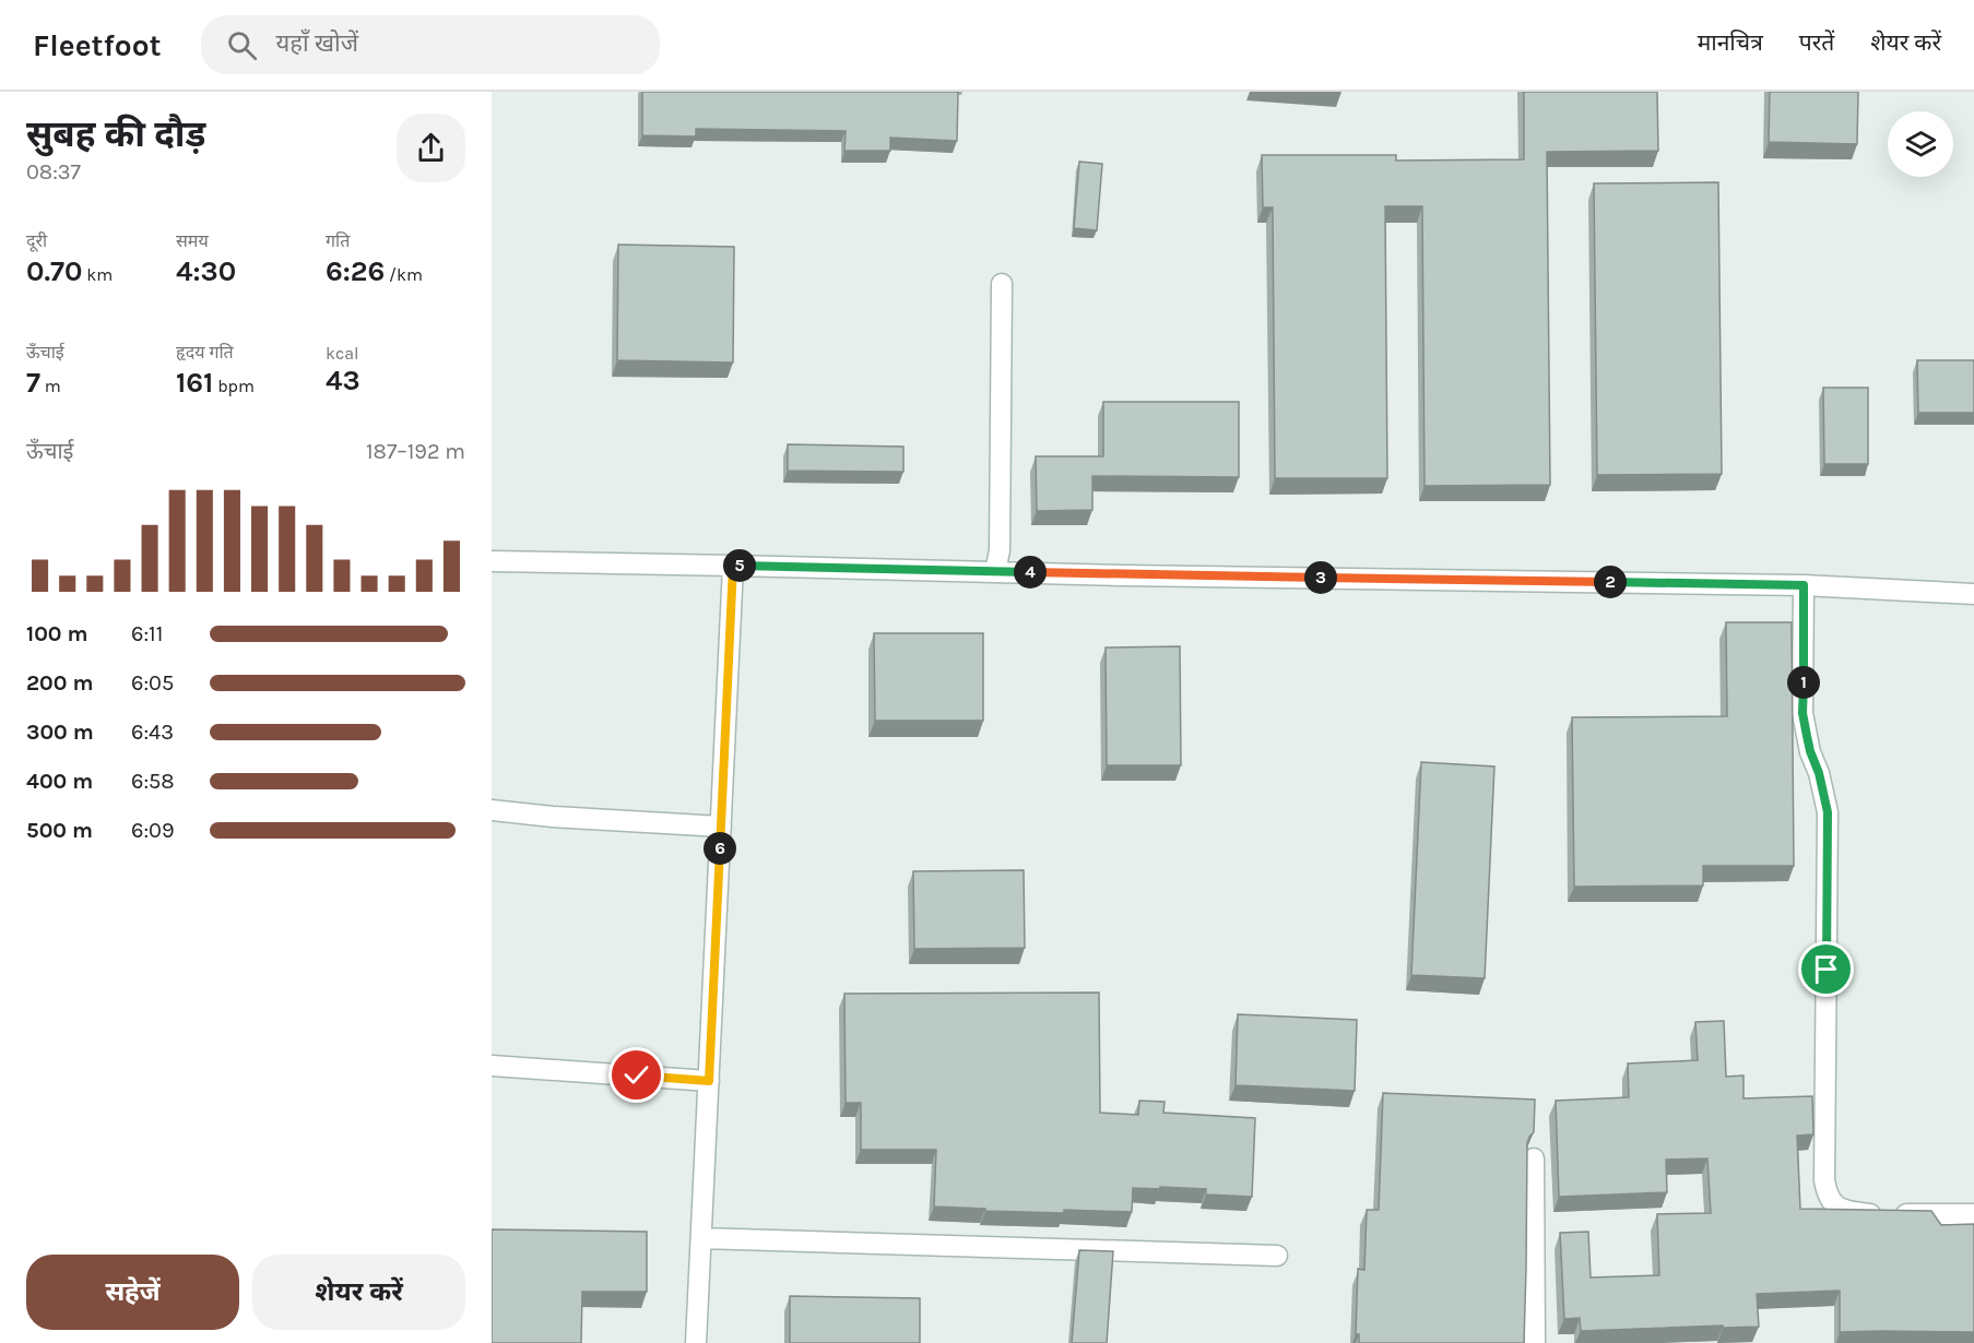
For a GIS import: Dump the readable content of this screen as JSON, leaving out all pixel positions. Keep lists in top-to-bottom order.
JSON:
{
  "page": {
    "header": "Fleetfoot",
    "search": "यहाँ खोजें",
    "nav": ["मानचित्र", "परतें", "शेयर करें"],
    "heading": ["सुबह की दौड़", "08:37"],
    "stats": [
      ["दूरी", "0.70 km"],
      ["समय", "4:30"],
      ["गति", "6:26 /km"],
      ["ऊँचाई", "7 m"],
      ["हृदय गति", "161 bpm"],
      ["kcal", "43"]
    ],
    "chart": ["ऊँचाई", "187–192 m"],
    "pins": [
      "5",
      "4",
      "3",
      "2",
      "1",
      "6"
    ],
    "list": [
      {
        "name": "100 m",
        "note": "6:11"
      },
      {
        "name": "200 m",
        "note": "6:05"
      },
      {
        "name": "300 m",
        "note": "6:43"
      },
      {
        "name": "400 m",
        "note": "6:58"
      },
      {
        "name": "500 m",
        "note": "6:09"
      }
    ],
    "buttons": ["सहेजें", "शेयर करें"]
  }
}
